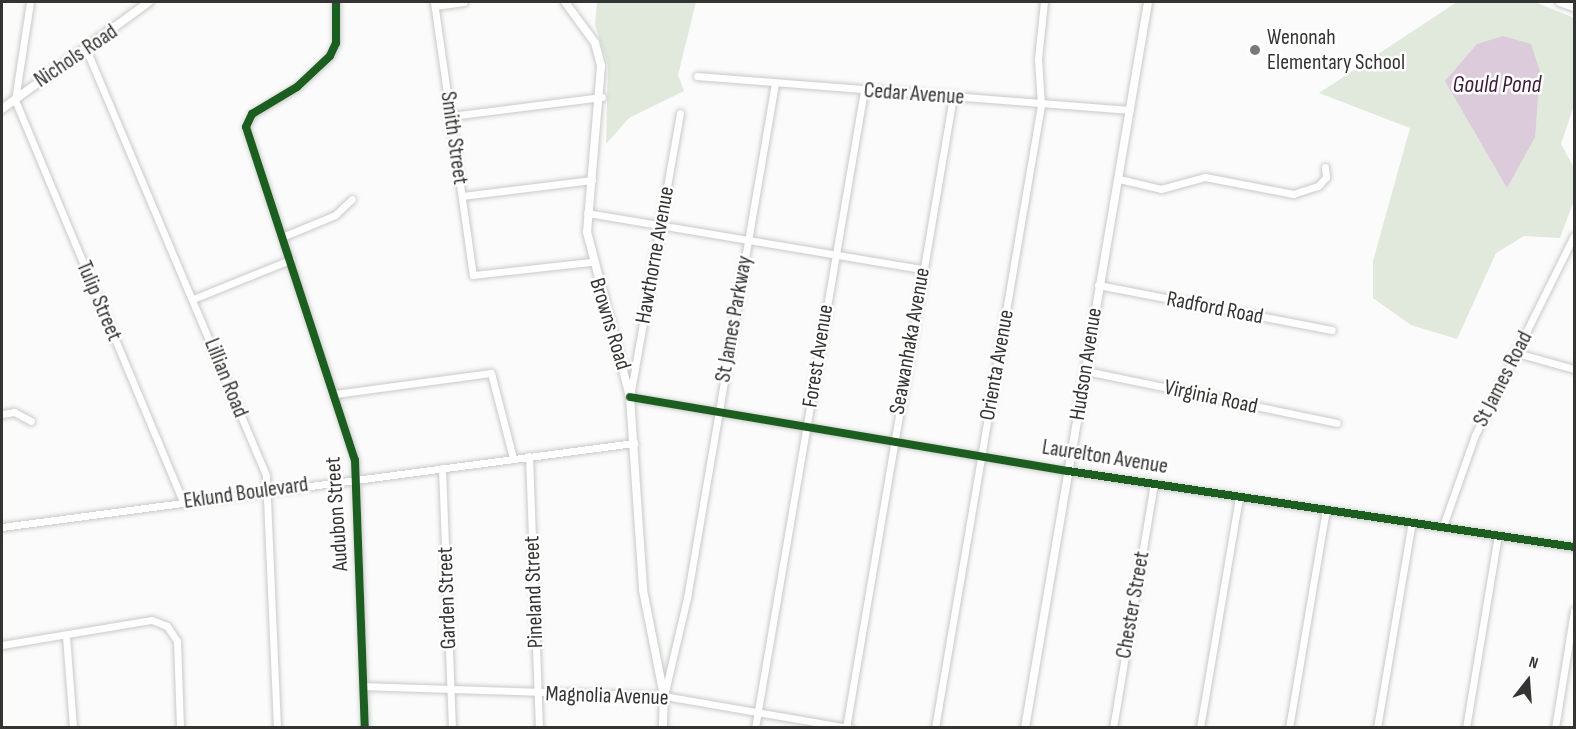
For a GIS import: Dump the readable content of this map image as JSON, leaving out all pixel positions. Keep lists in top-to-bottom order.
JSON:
{
  "streets": {
    "street": [
      "Nichols Road",
      "Cedar Avenue",
      "Smith Street",
      "Hawthorne Avenue",
      "Tulip Street",
      "Radford Road",
      "St James Parkway",
      "Browns Road",
      "Seawanhaka Avenue",
      "Forest Avenue",
      "Hudson Avenue",
      "Orienta Avenue",
      "Lillian Road",
      "St James Road",
      "Virginia Road",
      "Laurelton Avenue",
      "Eklund Boulevard",
      "Audubon Street",
      "Pineland Street",
      "Garden Street",
      "Chester Street",
      "Magnolia Avenue"
    ]
  },
  "crossings": [
    ["Nichols Road", "Tulip Street"],
    ["Nichols Road", "Lillian Road"],
    ["Cedar Avenue", "St James Parkway"],
    ["Cedar Avenue", "Seawanhaka Avenue"],
    ["Cedar Avenue", "Forest Avenue"],
    ["Cedar Avenue", "Hudson Avenue"],
    ["Cedar Avenue", "Orienta Avenue"],
    ["Smith Street", "Browns Road"],
    ["Hawthorne Avenue", "Browns Road"],
    ["Hawthorne Avenue", "Laurelton Avenue"],
    ["Tulip Street", "Eklund Boulevard"],
    ["Radford Road", "Hudson Avenue"],
    ["St James Parkway", "Browns Road"],
    ["St James Parkway", "Laurelton Avenue"],
    ["St James Parkway", "Magnolia Avenue"],
    ["Browns Road", "Laurelton Avenue"],
    ["Browns Road", "Eklund Boulevard"],
    ["Browns Road", "Magnolia Avenue"],
    ["Seawanhaka Avenue", "Laurelton Avenue"],
    ["Seawanhaka Avenue", "Magnolia Avenue"],
    ["Forest Avenue", "Laurelton Avenue"],
    ["Forest Avenue", "Magnolia Avenue"],
    ["Hudson Avenue", "Virginia Road"],
    ["Hudson Avenue", "Laurelton Avenue"],
    ["Orienta Avenue", "Laurelton Avenue"],
    ["Lillian Road", "Eklund Boulevard"],
    ["St James Road", "Laurelton Avenue"],
    ["Laurelton Avenue", "Chester Street"],
    ["Eklund Boulevard", "Audubon Street"],
    ["Eklund Boulevard", "Pineland Street"],
    ["Eklund Boulevard", "Garden Street"],
    ["Audubon Street", "Magnolia Avenue"],
    ["Pineland Street", "Magnolia Avenue"],
    ["Garden Street", "Magnolia Avenue"]
  ],
  "water": ["Gould Pond"],
  "places": ["Wenonah Elementary School"],
  "north": "top"
}
